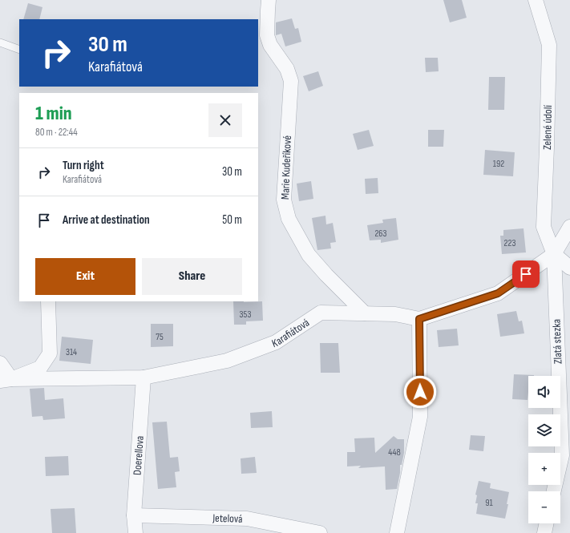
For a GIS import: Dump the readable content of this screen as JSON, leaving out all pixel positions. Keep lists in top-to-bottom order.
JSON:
{
  "streets": {
    "street": [
      "Zelené údolí",
      "Marie Kudeříkové",
      "Karafiátová",
      "Zlatá stezka",
      "Doerellova",
      "Jetelová"
    ]
  },
  "crossings": [
    ["Zelené údolí", "Karafiátová"],
    ["Zelené údolí", "Zlatá stezka"],
    ["Marie Kudeříkové", "Karafiátová"],
    ["Karafiátová", "Zlatá stezka"],
    ["Karafiátová", "Doerellova"],
    ["Doerellova", "Jetelová"]
  ],
  "house_numbers": [
    "192",
    "263",
    "223",
    "353",
    "75",
    "314",
    "448",
    "91"
  ],
  "page": {
    "turn": ["30 m", "Karafiátová"],
    "heading": ["1 min", "80 m · 22:44"],
    "list": [
      {
        "name": "Turn right",
        "note": "Karafiátová",
        "value": "30 m"
      },
      {
        "name": "Arrive at destination",
        "value": "50 m"
      }
    ],
    "buttons": ["Exit", "Share"],
    "map_buttons": ["+", "−"]
  }
}
